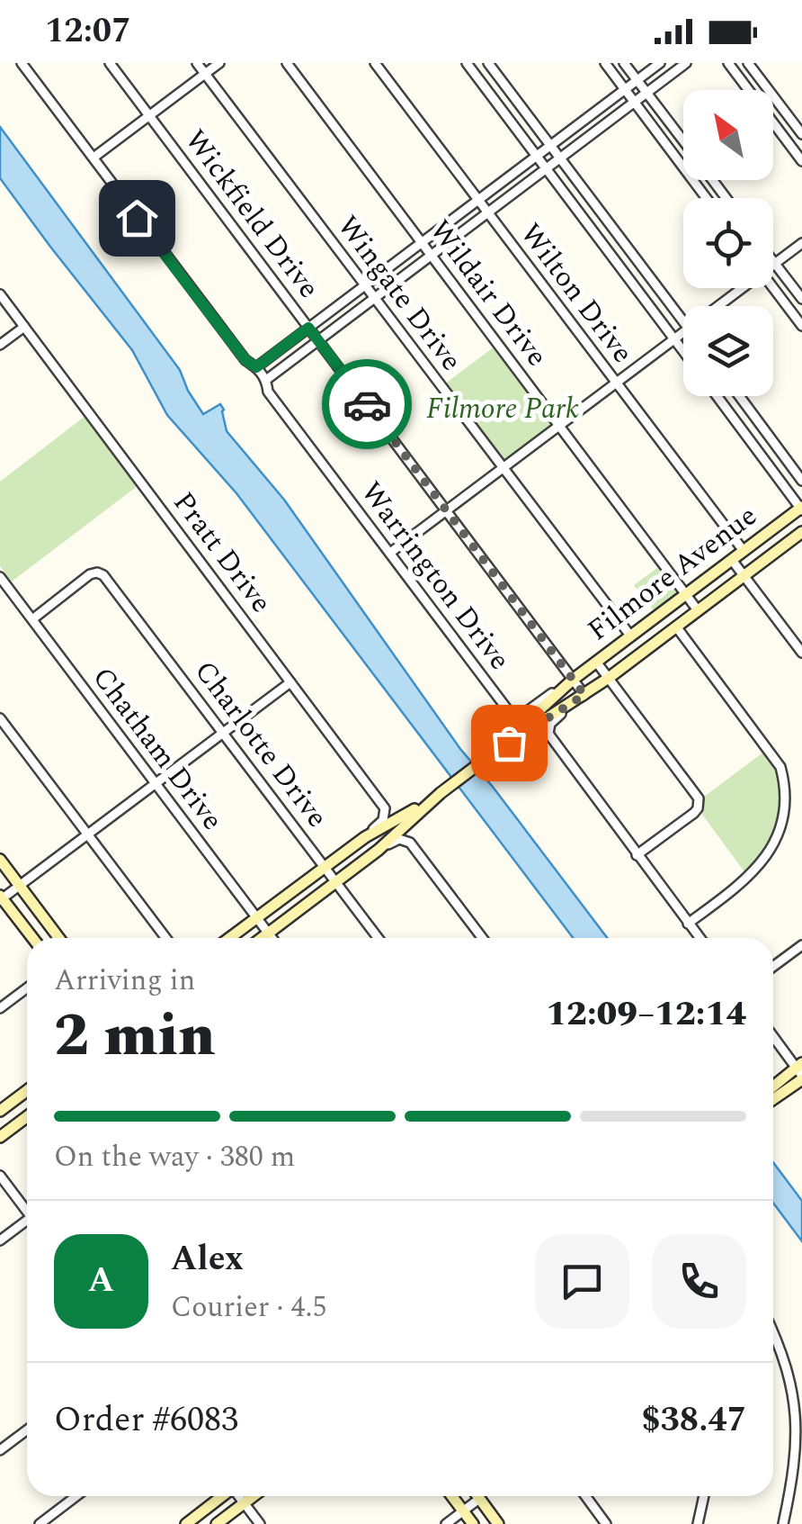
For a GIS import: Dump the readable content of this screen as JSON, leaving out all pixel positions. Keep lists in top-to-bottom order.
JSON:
{
  "streets": {
    "street": [
      "Wickfield Drive",
      "Wingate Drive",
      "Wildair Drive",
      "Wilton Drive",
      "Pratt Drive",
      "Filmore Avenue",
      "Warrington Drive",
      "Charlotte Drive",
      "Chatham Drive"
    ]
  },
  "crossings": [
    ["Wickfield Drive", "Filmore Avenue"],
    ["Wickfield Drive", "Warrington Drive"],
    ["Wingate Drive", "Filmore Avenue"],
    ["Wildair Drive", "Filmore Avenue"],
    ["Wilton Drive", "Filmore Avenue"],
    ["Pratt Drive", "Filmore Avenue"],
    ["Filmore Avenue", "Warrington Drive"],
    ["Filmore Avenue", "Charlotte Drive"],
    ["Filmore Avenue", "Chatham Drive"],
    ["Charlotte Drive", "Chatham Drive"]
  ],
  "parks": ["Filmore Park"],
  "north": "top left",
  "page": {
    "status": "12:07",
    "heading": ["2 min", "Arriving in", "12:09–12:14"],
    "panel": [
      "Alex",
      "Courier · 4.5",
      "Order #6083",
      "$38.47"
    ],
    "bar": "On the way · 380 m",
    "round": "A"
  }
}
